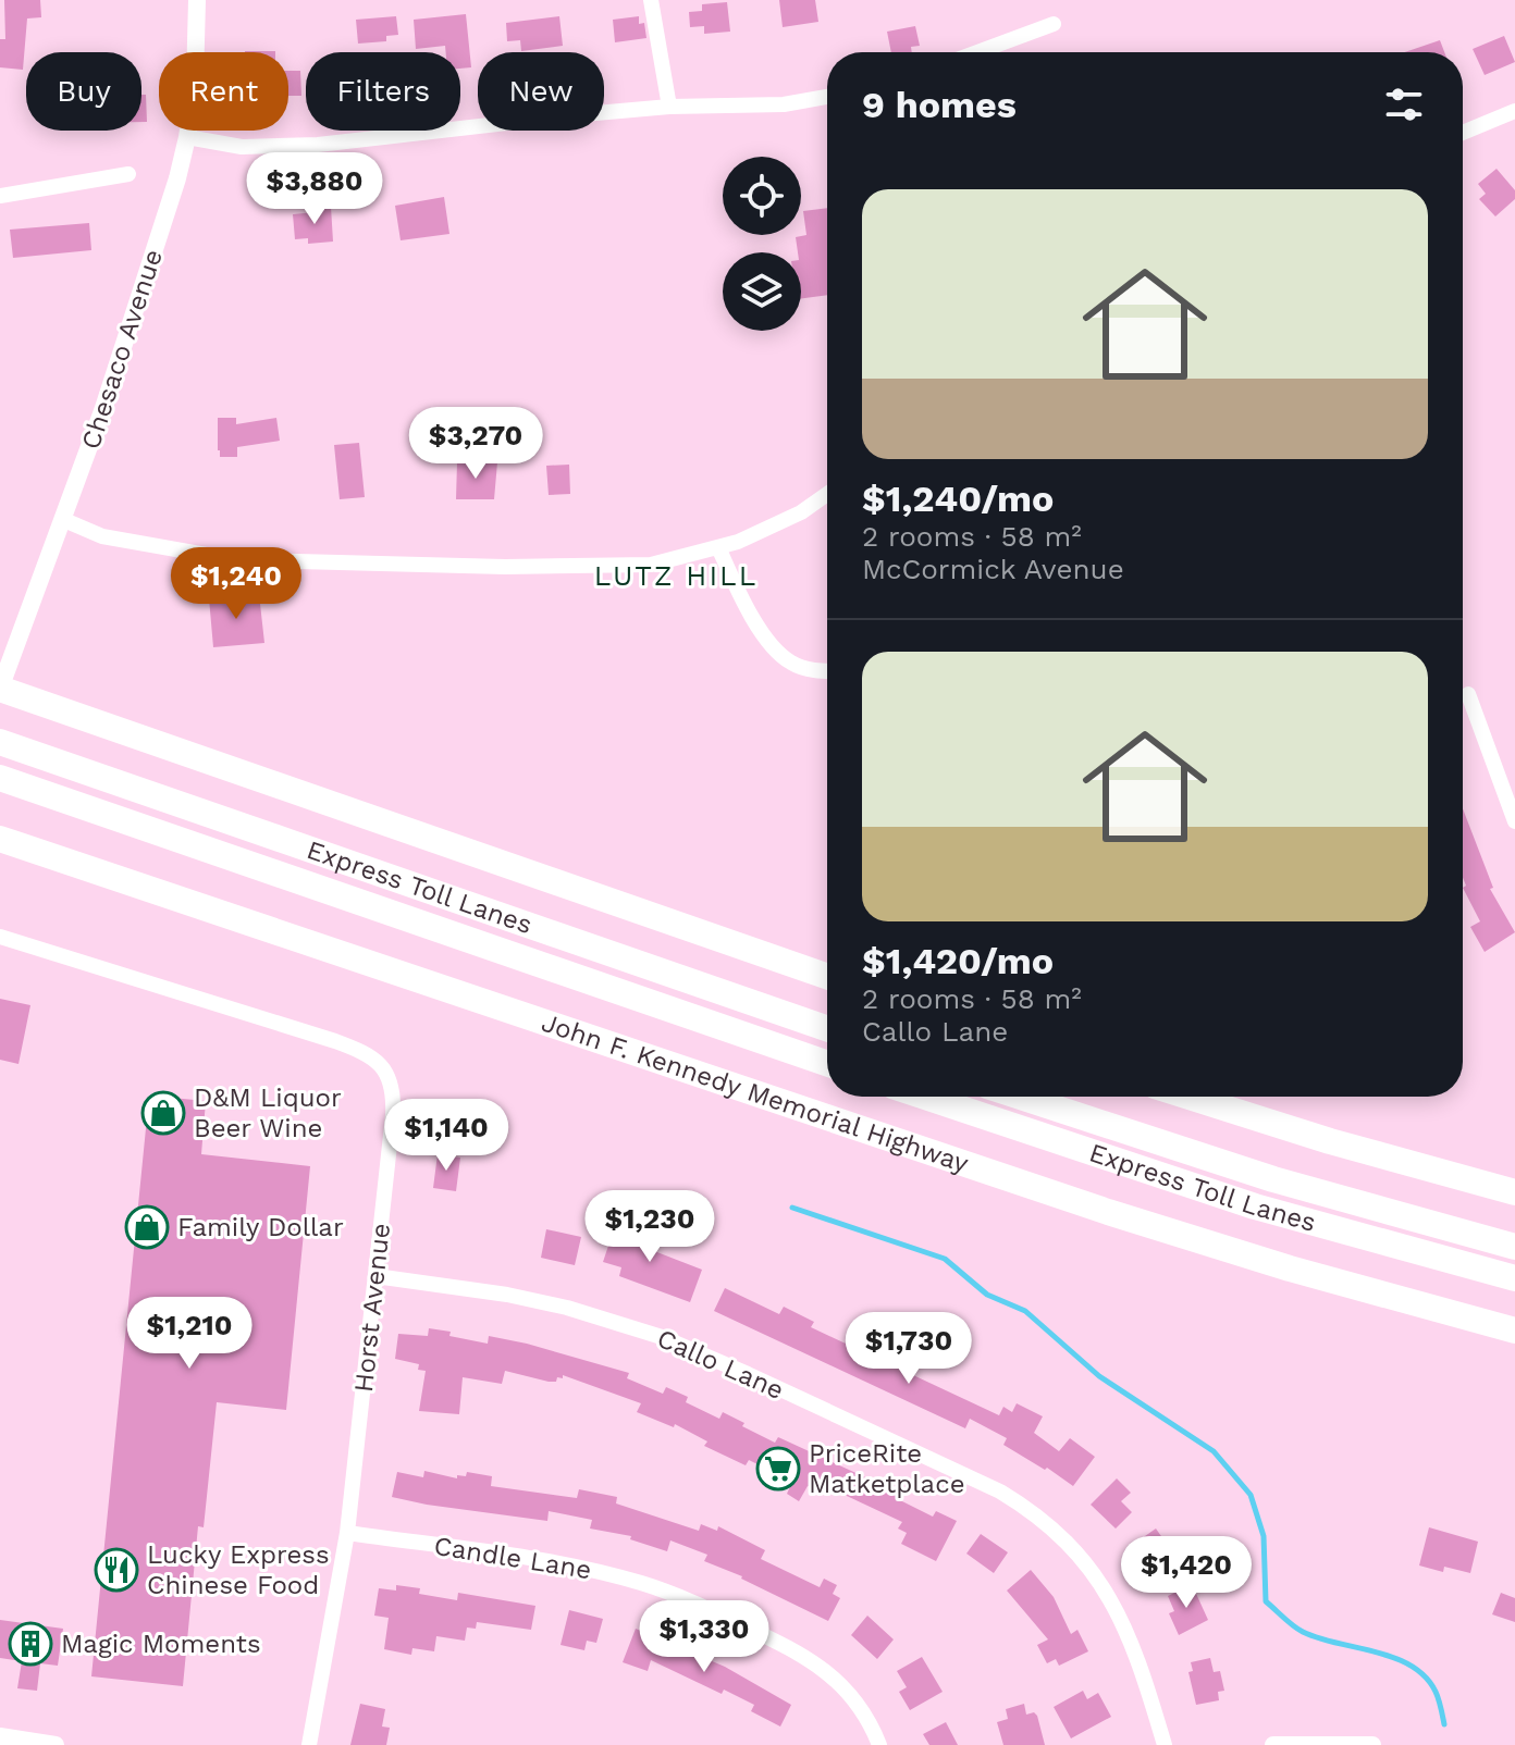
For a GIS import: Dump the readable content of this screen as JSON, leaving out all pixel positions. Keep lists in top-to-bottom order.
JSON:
{
  "streets": {
    "highway": ["Express Toll Lanes", "John F. Kennedy Memorial Highway"],
    "street": [
      "Chesaco Avenue",
      "Horst Avenue",
      "Callo Lane",
      "Candle Lane"
    ]
  },
  "crossings": [
    ["Horst Avenue", "Callo Lane"],
    ["Horst Avenue", "Candle Lane"]
  ],
  "districts": ["LUTZ HILL"],
  "places": {
    "shop": ["D&M Liquor Beer Wine", "Family Dollar"],
    "supermarket": ["PriceRite Matketplace"],
    "restaurant": ["Lucky Express Chinese Food"],
    "building": ["Magic Moments"]
  },
  "page": {
    "chip": [
      "Buy",
      "Rent",
      "Filters",
      "New"
    ],
    "heading": "9 homes",
    "price": [
      "$3,880",
      "$3,270",
      "$1,240",
      "$1,140",
      "$1,230",
      "$1,210",
      "$1,730",
      "$1,420",
      "$1,330"
    ],
    "list": [
      {
        "name": "$1,240/mo",
        "note": "2 rooms · 58 m² · McCormick Avenue"
      },
      {
        "name": "$1,420/mo",
        "note": "2 rooms · 58 m² · Callo Lane"
      }
    ]
  }
}
